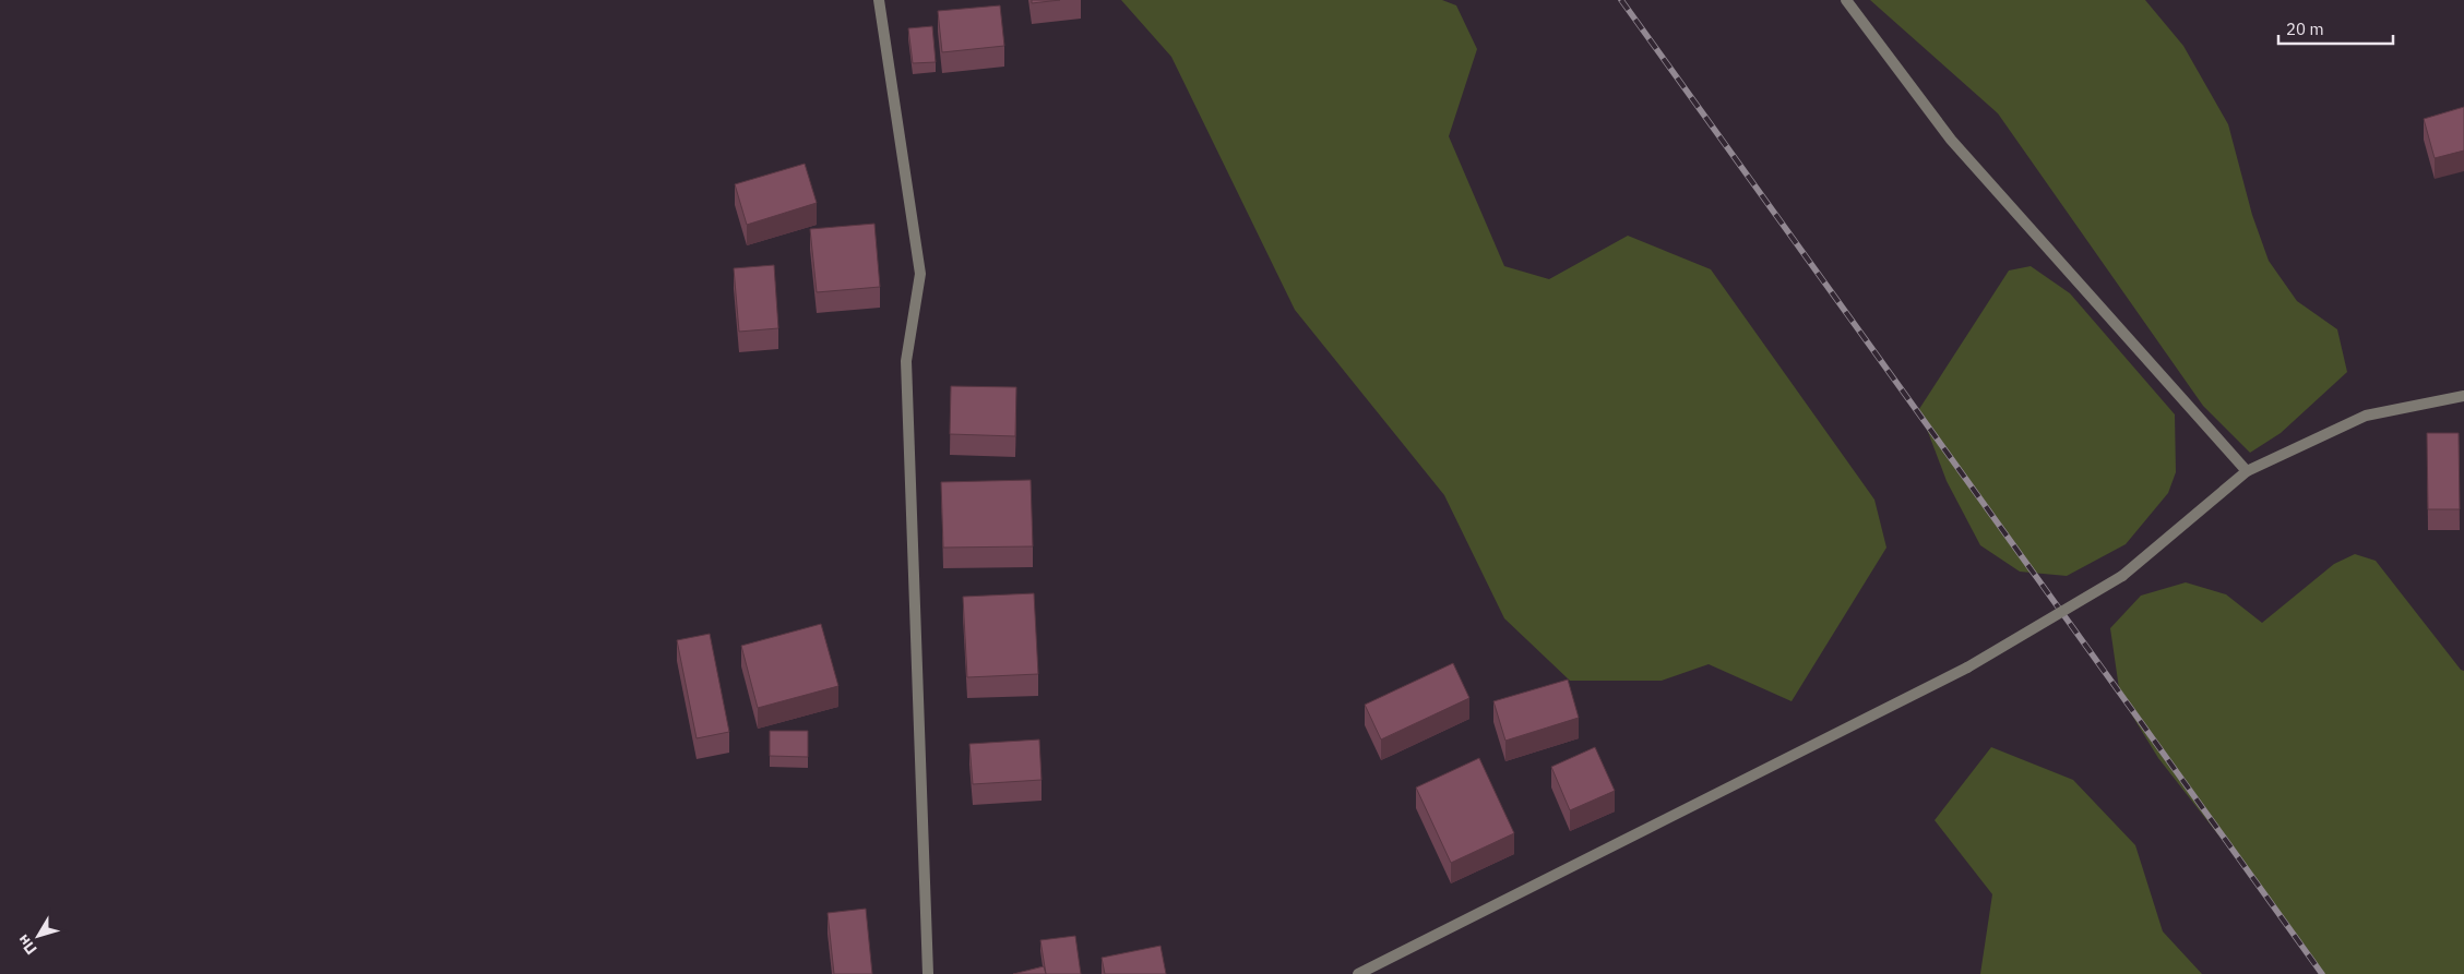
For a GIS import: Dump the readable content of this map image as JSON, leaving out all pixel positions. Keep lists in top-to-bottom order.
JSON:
{
  "scale_bar": "20 m",
  "north": "bottom left"
}
